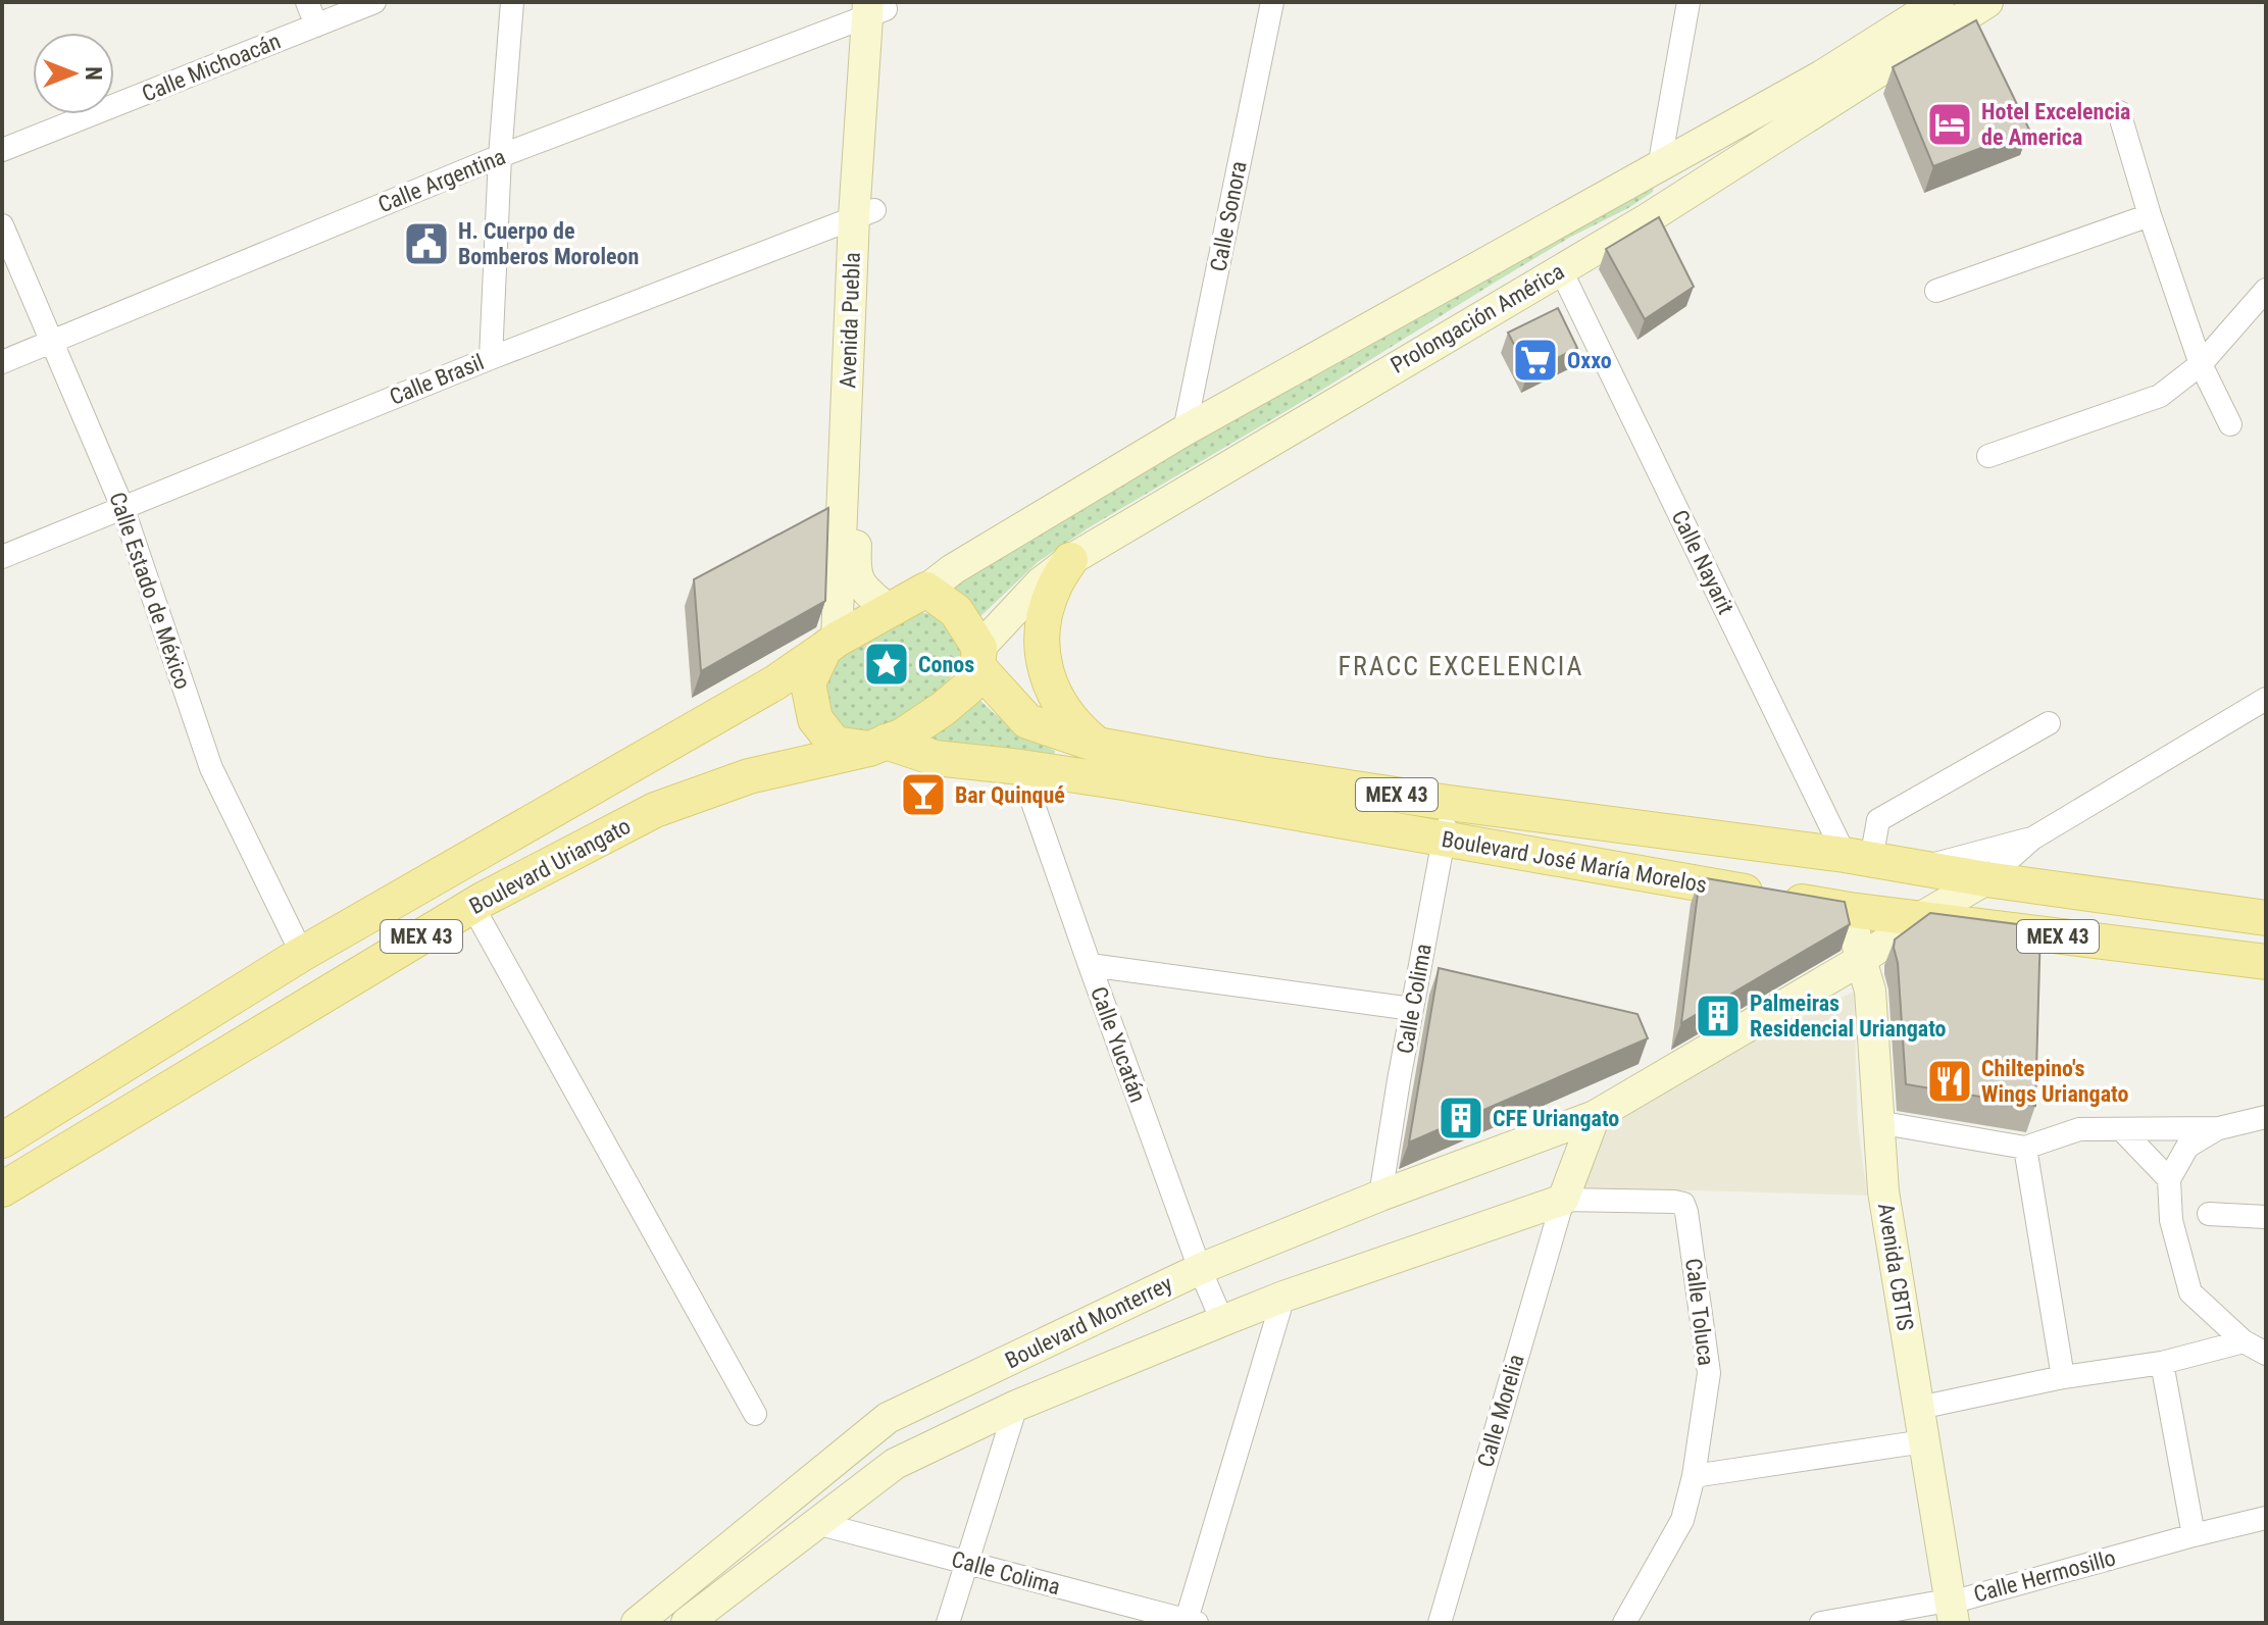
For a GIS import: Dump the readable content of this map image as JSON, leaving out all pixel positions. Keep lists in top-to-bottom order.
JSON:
{
  "streets": {
    "main road": ["MEX 43", "Boulevard José María Morelos", "Boulevard Uriangato"],
    "street": [
      "Calle Michoacán",
      "Calle Argentina",
      "Calle Sonora",
      "Prolongación América",
      "Avenida Puebla",
      "Calle Brasil",
      "Calle Nayarit",
      "Calle Estado de México",
      "Calle Colima",
      "Calle Yucatán",
      "Avenida CBTIS",
      "Calle Toluca",
      "Boulevard Monterrey",
      "Calle Morelia",
      "Calle Hermosillo"
    ]
  },
  "crossings": [
    ["Calle Argentina", "Avenida Puebla"],
    ["Calle Argentina", "Calle Estado de México"],
    ["Calle Sonora", "Prolongación América"],
    ["Prolongación América", "Avenida Puebla"],
    ["Prolongación América", "Calle Nayarit"],
    ["Prolongación América", "MEX 43"],
    ["Prolongación América", "Boulevard José María Morelos"],
    ["Prolongación América", "Boulevard Uriangato"],
    ["Avenida Puebla", "Calle Brasil"],
    ["Avenida Puebla", "MEX 43"],
    ["Avenida Puebla", "Boulevard José María Morelos"],
    ["Avenida Puebla", "Boulevard Uriangato"],
    ["Calle Brasil", "Calle Estado de México"],
    ["Calle Nayarit", "Boulevard José María Morelos"],
    ["Calle Estado de México", "Boulevard Uriangato"],
    ["MEX 43", "Boulevard José María Morelos"],
    ["MEX 43", "Boulevard Uriangato"],
    ["Boulevard José María Morelos", "Boulevard Uriangato"],
    ["Boulevard José María Morelos", "Calle Colima"],
    ["Boulevard José María Morelos", "Calle Yucatán"],
    ["Boulevard José María Morelos", "Avenida CBTIS"],
    ["Boulevard José María Morelos", "Boulevard Monterrey"],
    ["Calle Colima", "Boulevard Monterrey"],
    ["Calle Yucatán", "Boulevard Monterrey"],
    ["Avenida CBTIS", "Boulevard Monterrey"],
    ["Avenida CBTIS", "Calle Hermosillo"],
    ["Calle Toluca", "Boulevard Monterrey"],
    ["Calle Toluca", "Calle Morelia"],
    ["Boulevard Monterrey", "Calle Morelia"]
  ],
  "districts": ["FRACC EXCELENCIA"],
  "places": {
    "hotel": ["Hotel Excelencia de America"],
    "public building": ["H. Cuerpo de Bomberos Moroleon"],
    "supermarket": ["Oxxo"],
    "place": ["Conos"],
    "bar": ["Bar Quinqué"],
    "building": ["Palmeiras Residencial Uriangato", "CFE Uriangato"],
    "restaurant": ["Chiltepino's Wings Uriangato"]
  },
  "north": "right"
}
